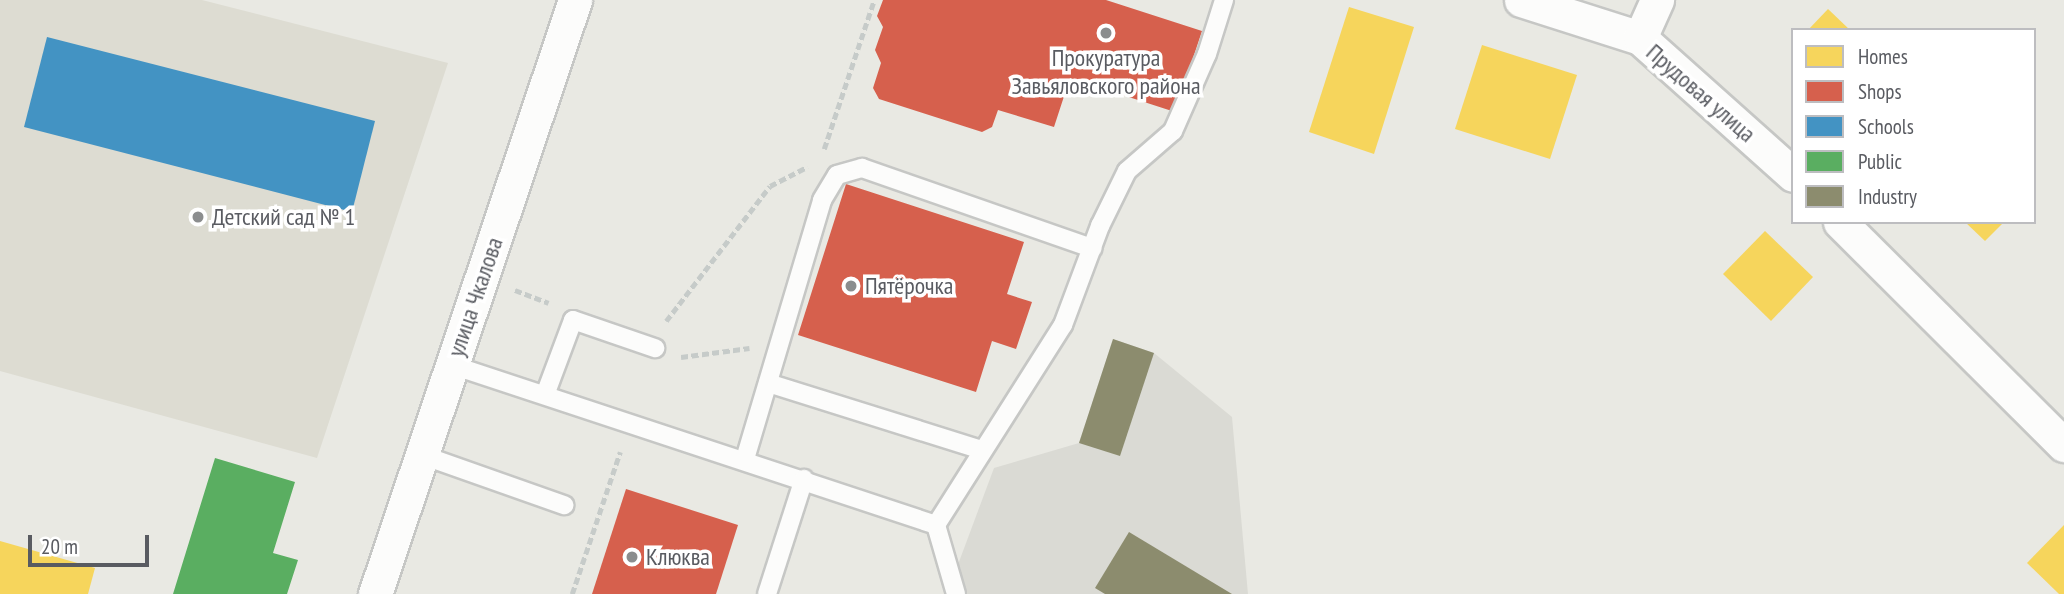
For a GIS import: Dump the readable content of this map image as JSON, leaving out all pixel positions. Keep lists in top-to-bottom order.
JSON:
{
  "streets": {
    "street": ["Прудовая улица", "улица Чкалова"]
  },
  "places": [
    "Прокуратура Завьяловского района",
    "Детский сад № 1",
    "Пятёрочка",
    "Клюква"
  ],
  "legend": [
    "Homes",
    "Shops",
    "Schools",
    "Public",
    "Industry"
  ],
  "scale_bar": "20 m"
}
